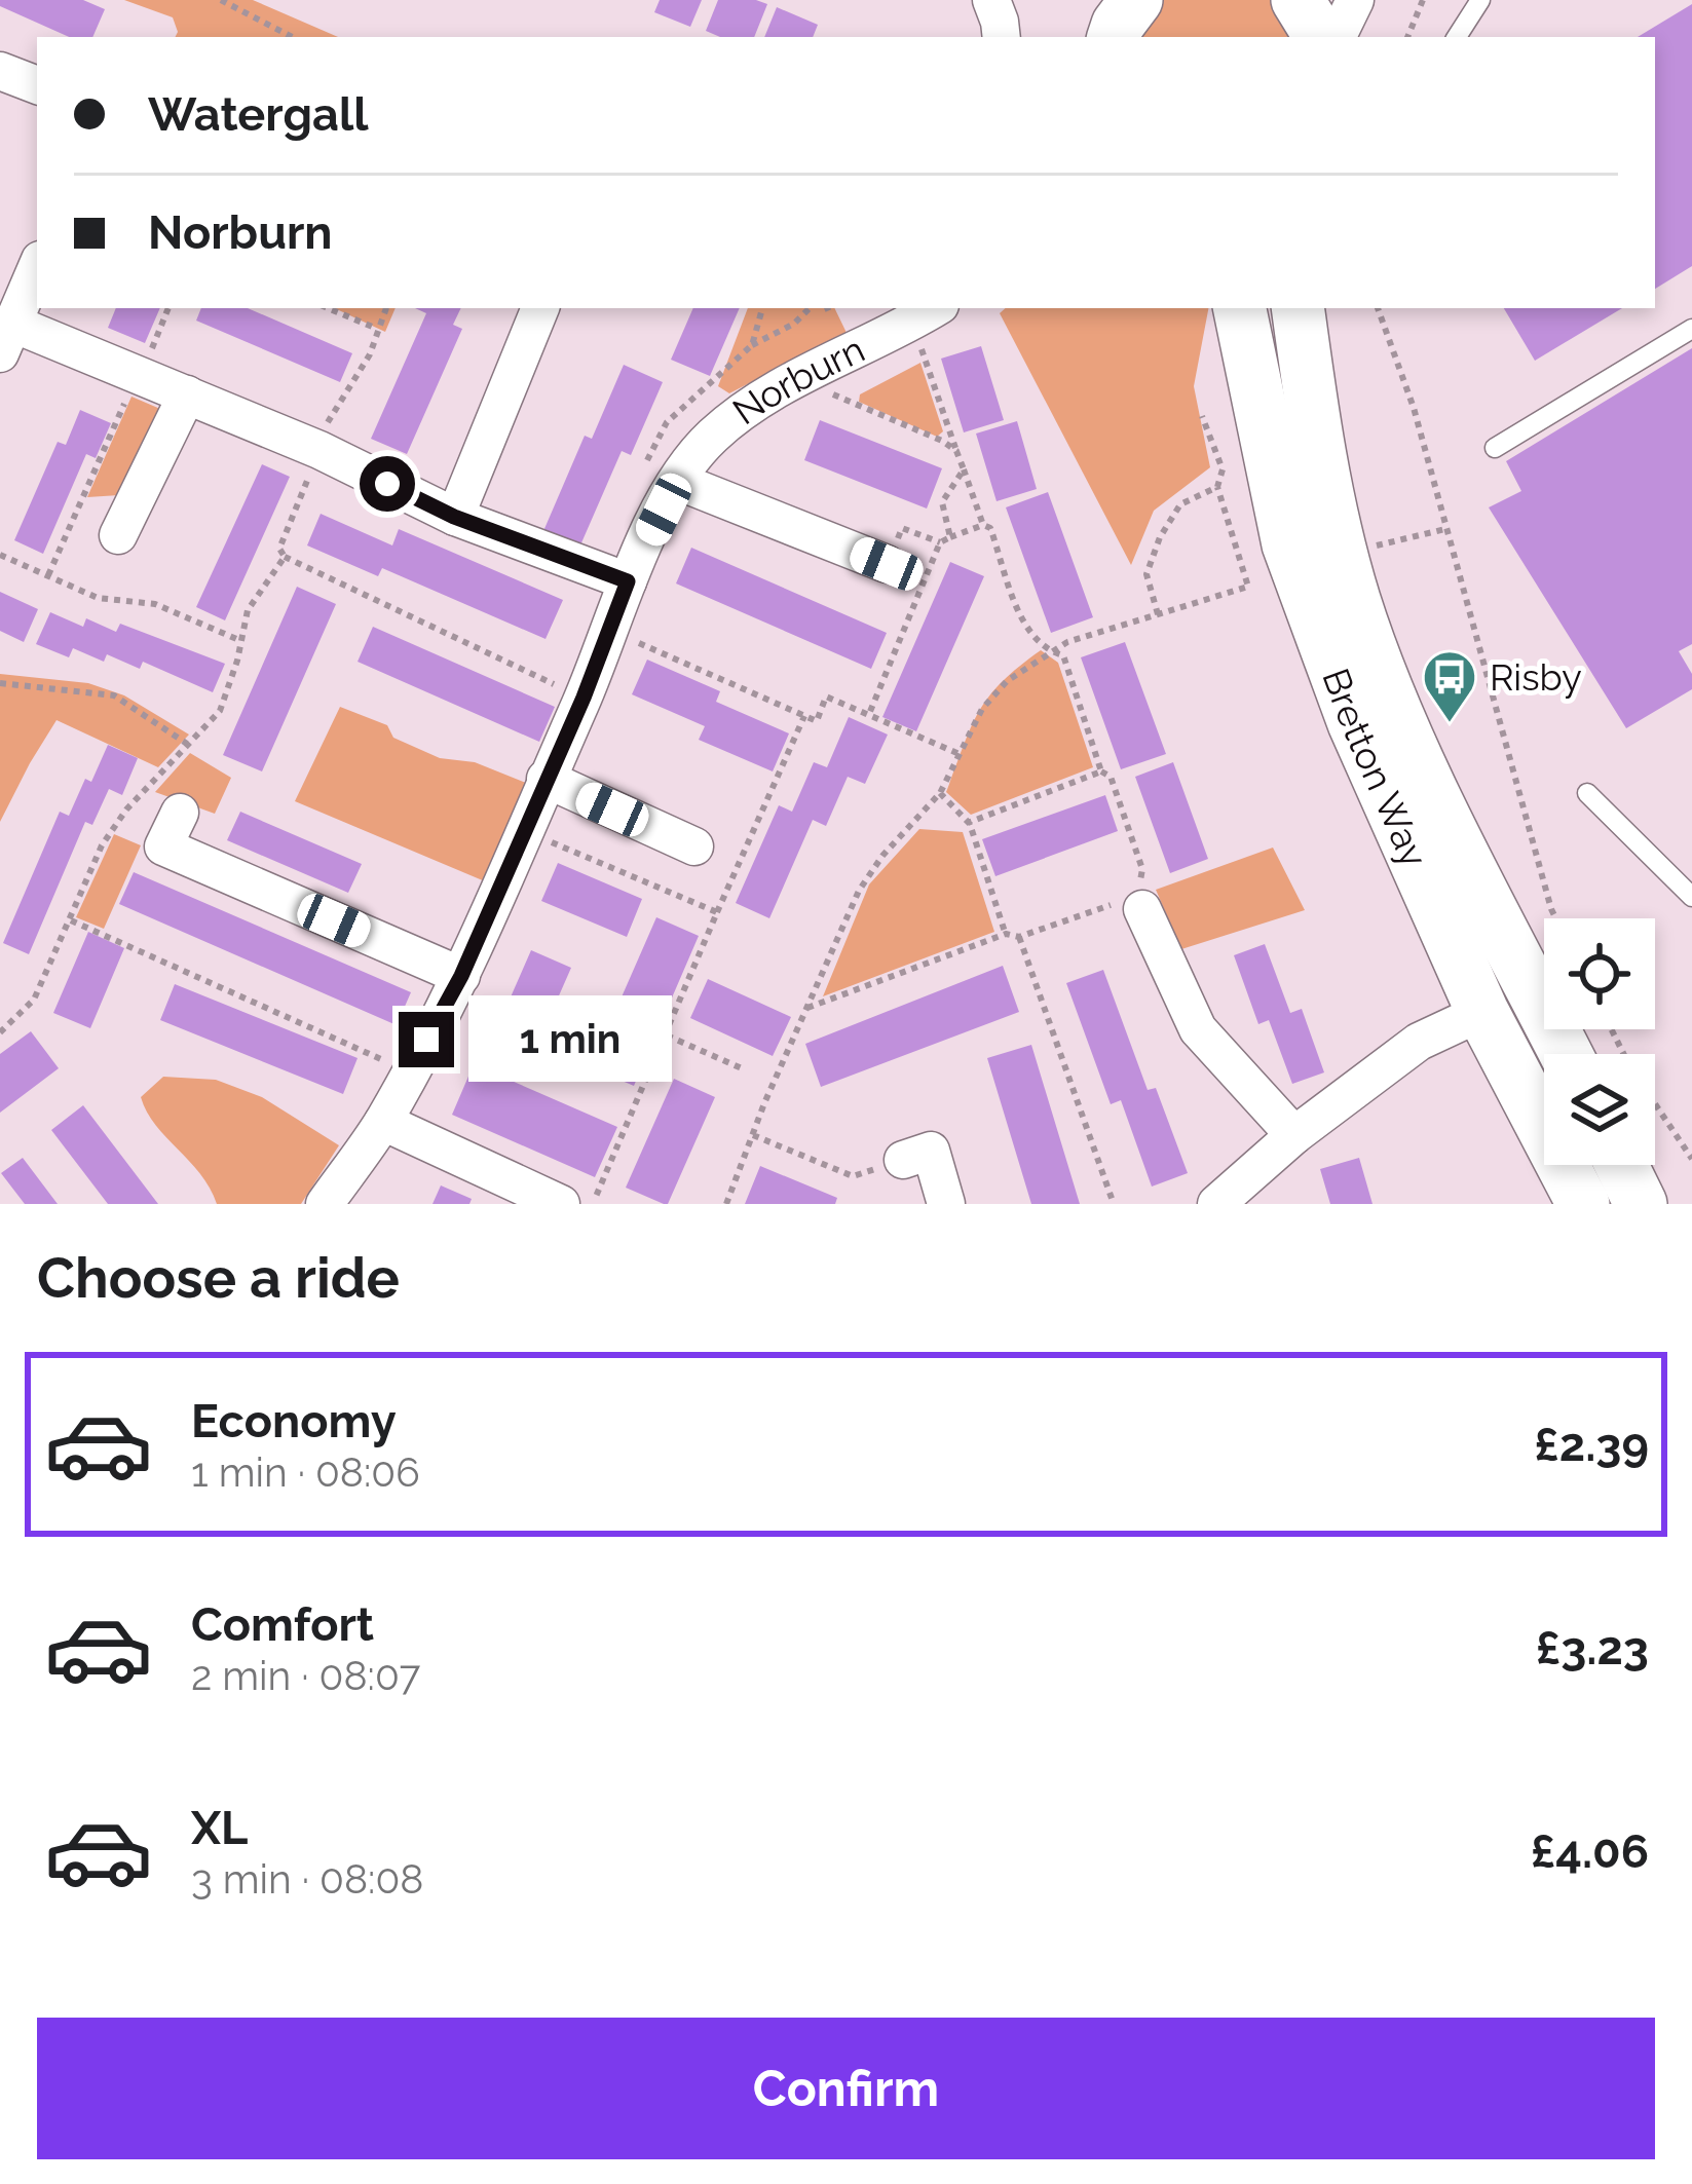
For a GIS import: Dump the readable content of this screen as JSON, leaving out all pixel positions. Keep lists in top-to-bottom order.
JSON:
{
  "streets": {
    "street": ["Norburn", "Bretton Way"]
  },
  "places": {
    "bus stop": ["Risby"]
  },
  "page": {
    "banner": ["Watergall", "Norburn"],
    "bubble": "1 min",
    "heading": "Choose a ride",
    "list": [
      {
        "name": "Economy",
        "note": "1 min · 08:06",
        "value": "£2.39"
      },
      {
        "name": "Comfort",
        "note": "2 min · 08:07",
        "value": "£3.23"
      },
      {
        "name": "XL",
        "note": "3 min · 08:08",
        "value": "£4.06"
      }
    ],
    "buttons": "Confirm"
  }
}
